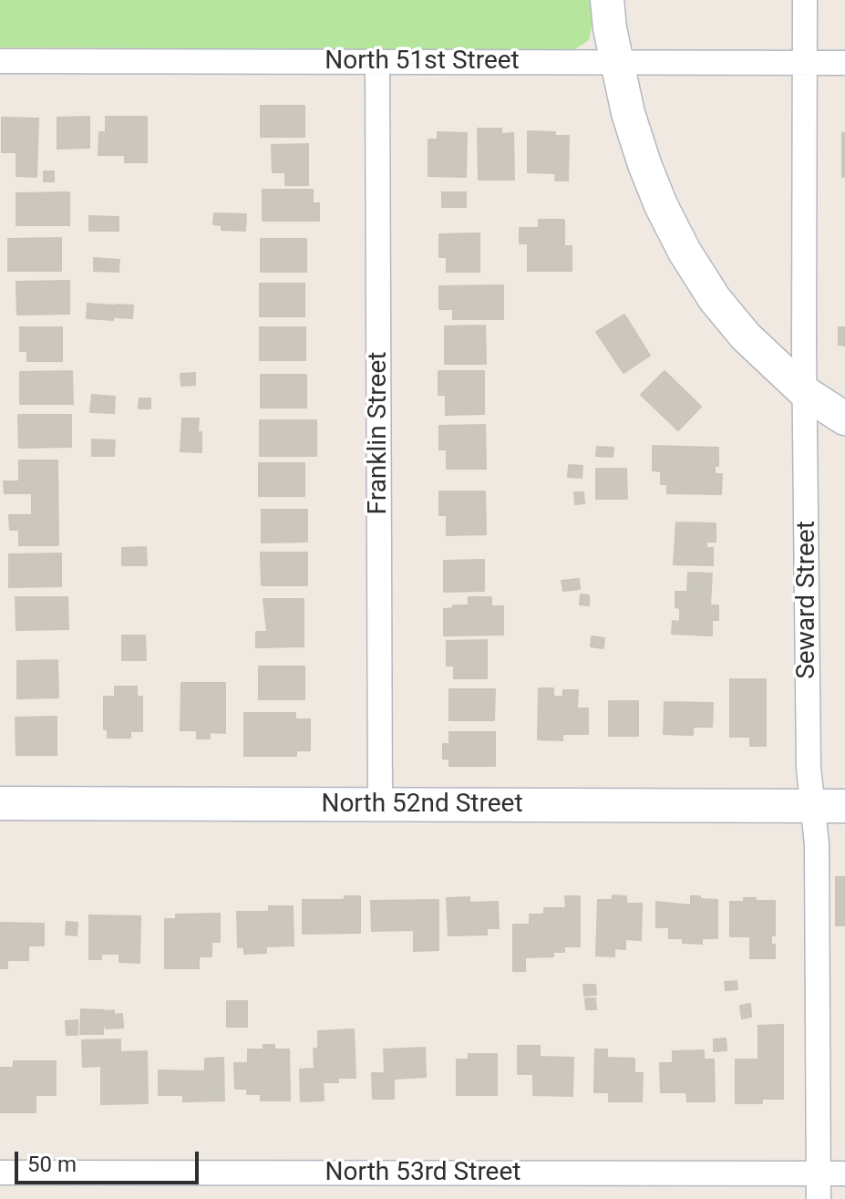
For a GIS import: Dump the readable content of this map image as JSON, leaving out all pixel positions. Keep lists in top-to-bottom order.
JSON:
{
  "streets": {
    "street": [
      "North 51st Street",
      "Franklin Street",
      "Seward Street",
      "North 52nd Street",
      "North 53rd Street"
    ]
  },
  "crossings": [
    ["North 51st Street", "Franklin Street"],
    ["North 51st Street", "Seward Street"],
    ["Franklin Street", "North 52nd Street"],
    ["Seward Street", "North 52nd Street"],
    ["Seward Street", "North 53rd Street"]
  ],
  "scale_bar": "50 m"
}
